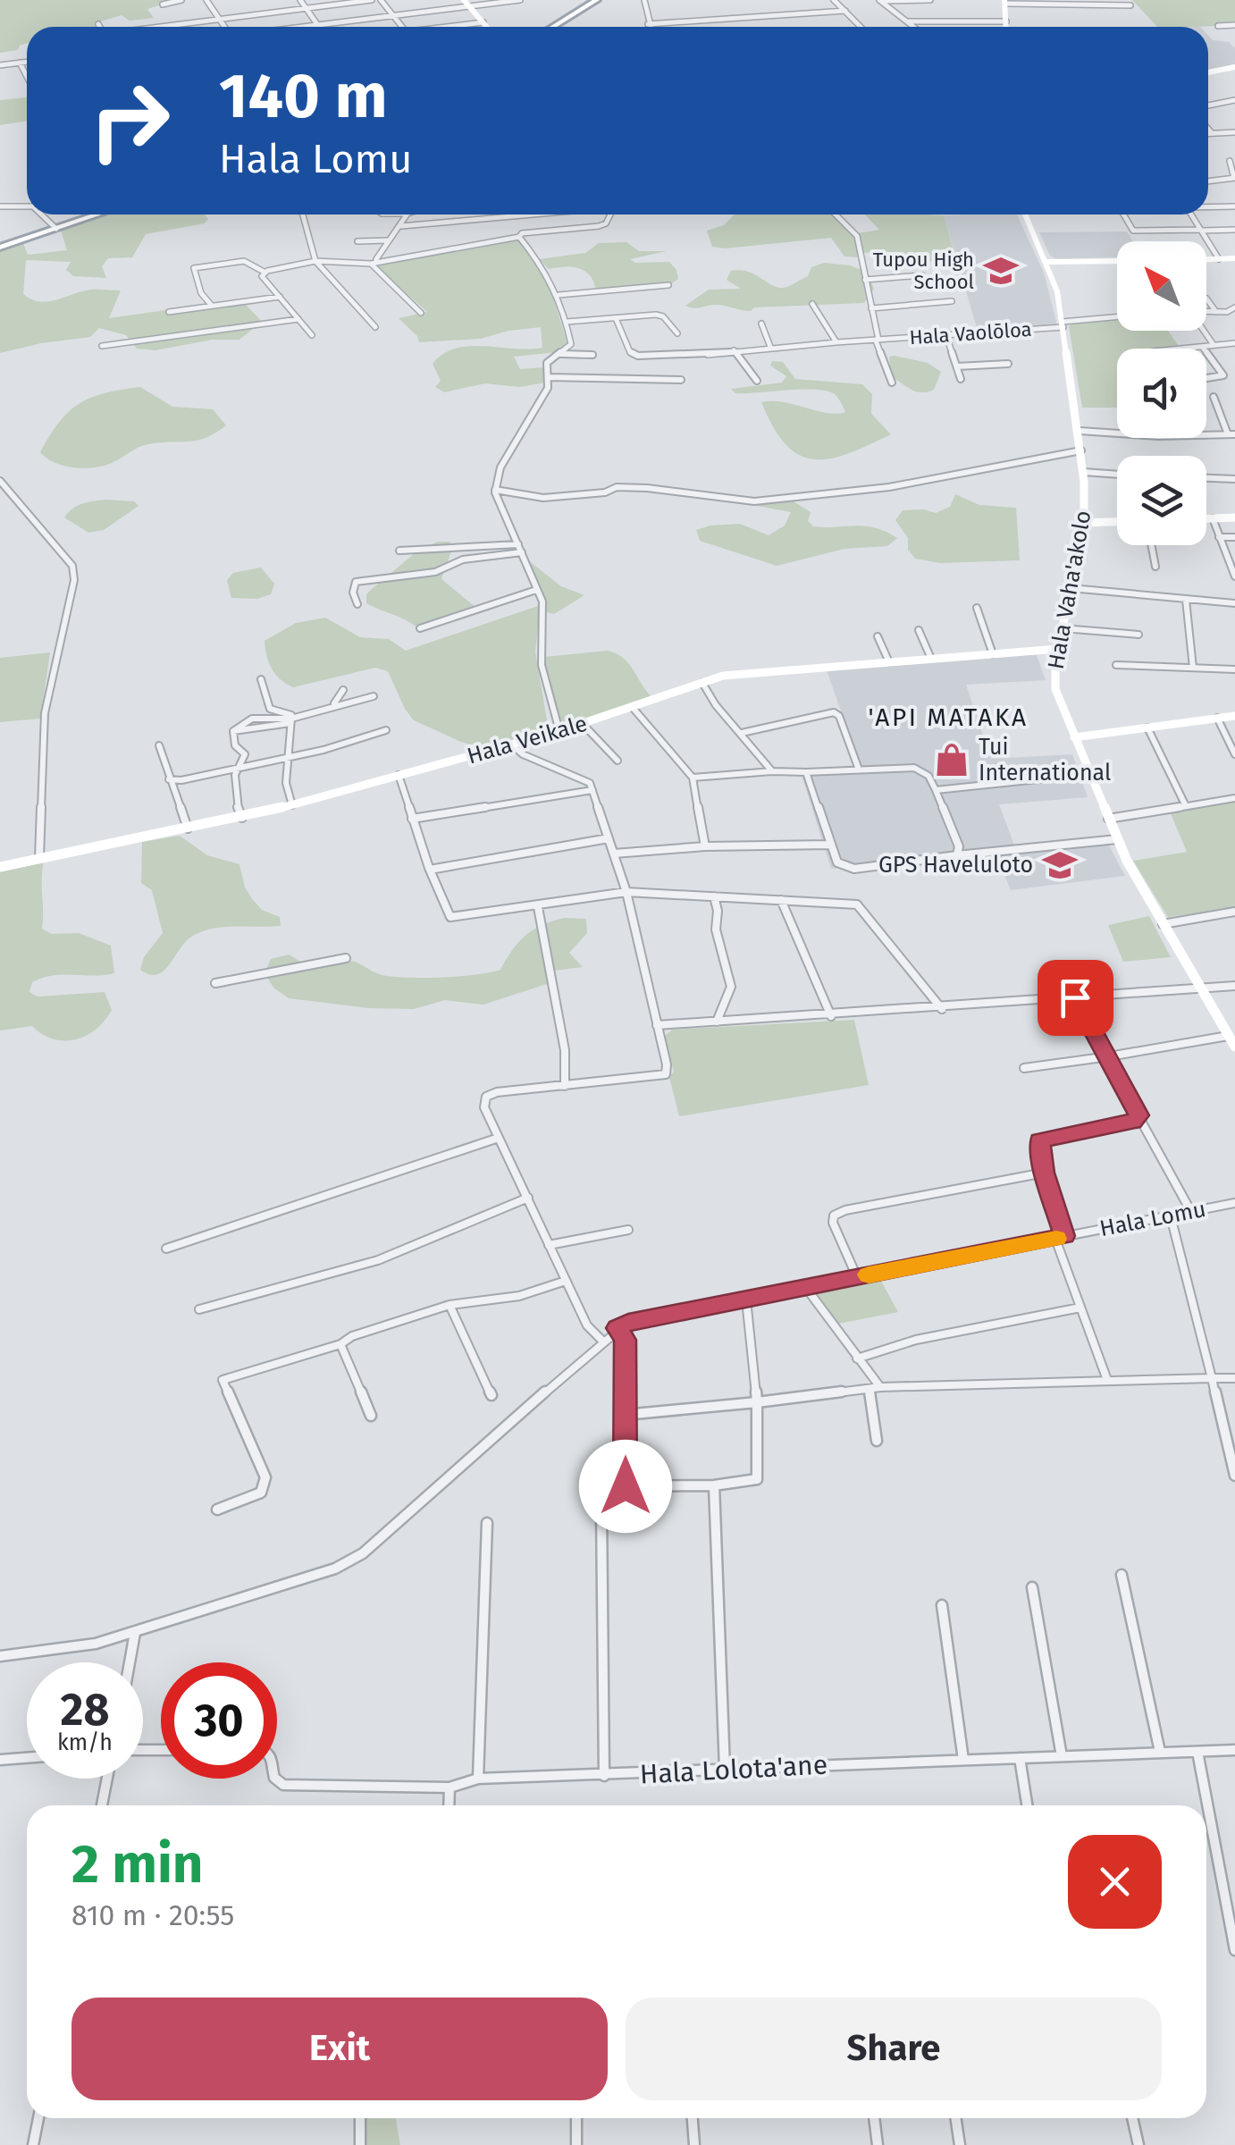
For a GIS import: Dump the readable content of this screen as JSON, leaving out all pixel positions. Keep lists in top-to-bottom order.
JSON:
{
  "streets": {
    "main road": ["Hala Vaha'akolo", "Hala Veikale"],
    "street": ["Hala Vaolōloa", "Hala Lomu", "Hala Lolota'ane"]
  },
  "crossings": [
    ["Hala Vaolōloa", "Hala Vaha'akolo"],
    ["Hala Vaha'akolo", "Hala Veikale"]
  ],
  "districts": ["'API MATAKA"],
  "places": {
    "school or university": ["Tupou High School", "GPS Haveluloto"],
    "shop": ["Tui International"]
  },
  "north": "top left",
  "page": {
    "turn": ["140 m", "Hala Lomu"],
    "speed": "28 km/h",
    "limit": "30",
    "heading": ["2 min", "810 m · 20:55"],
    "buttons": ["Exit", "Share"]
  }
}
